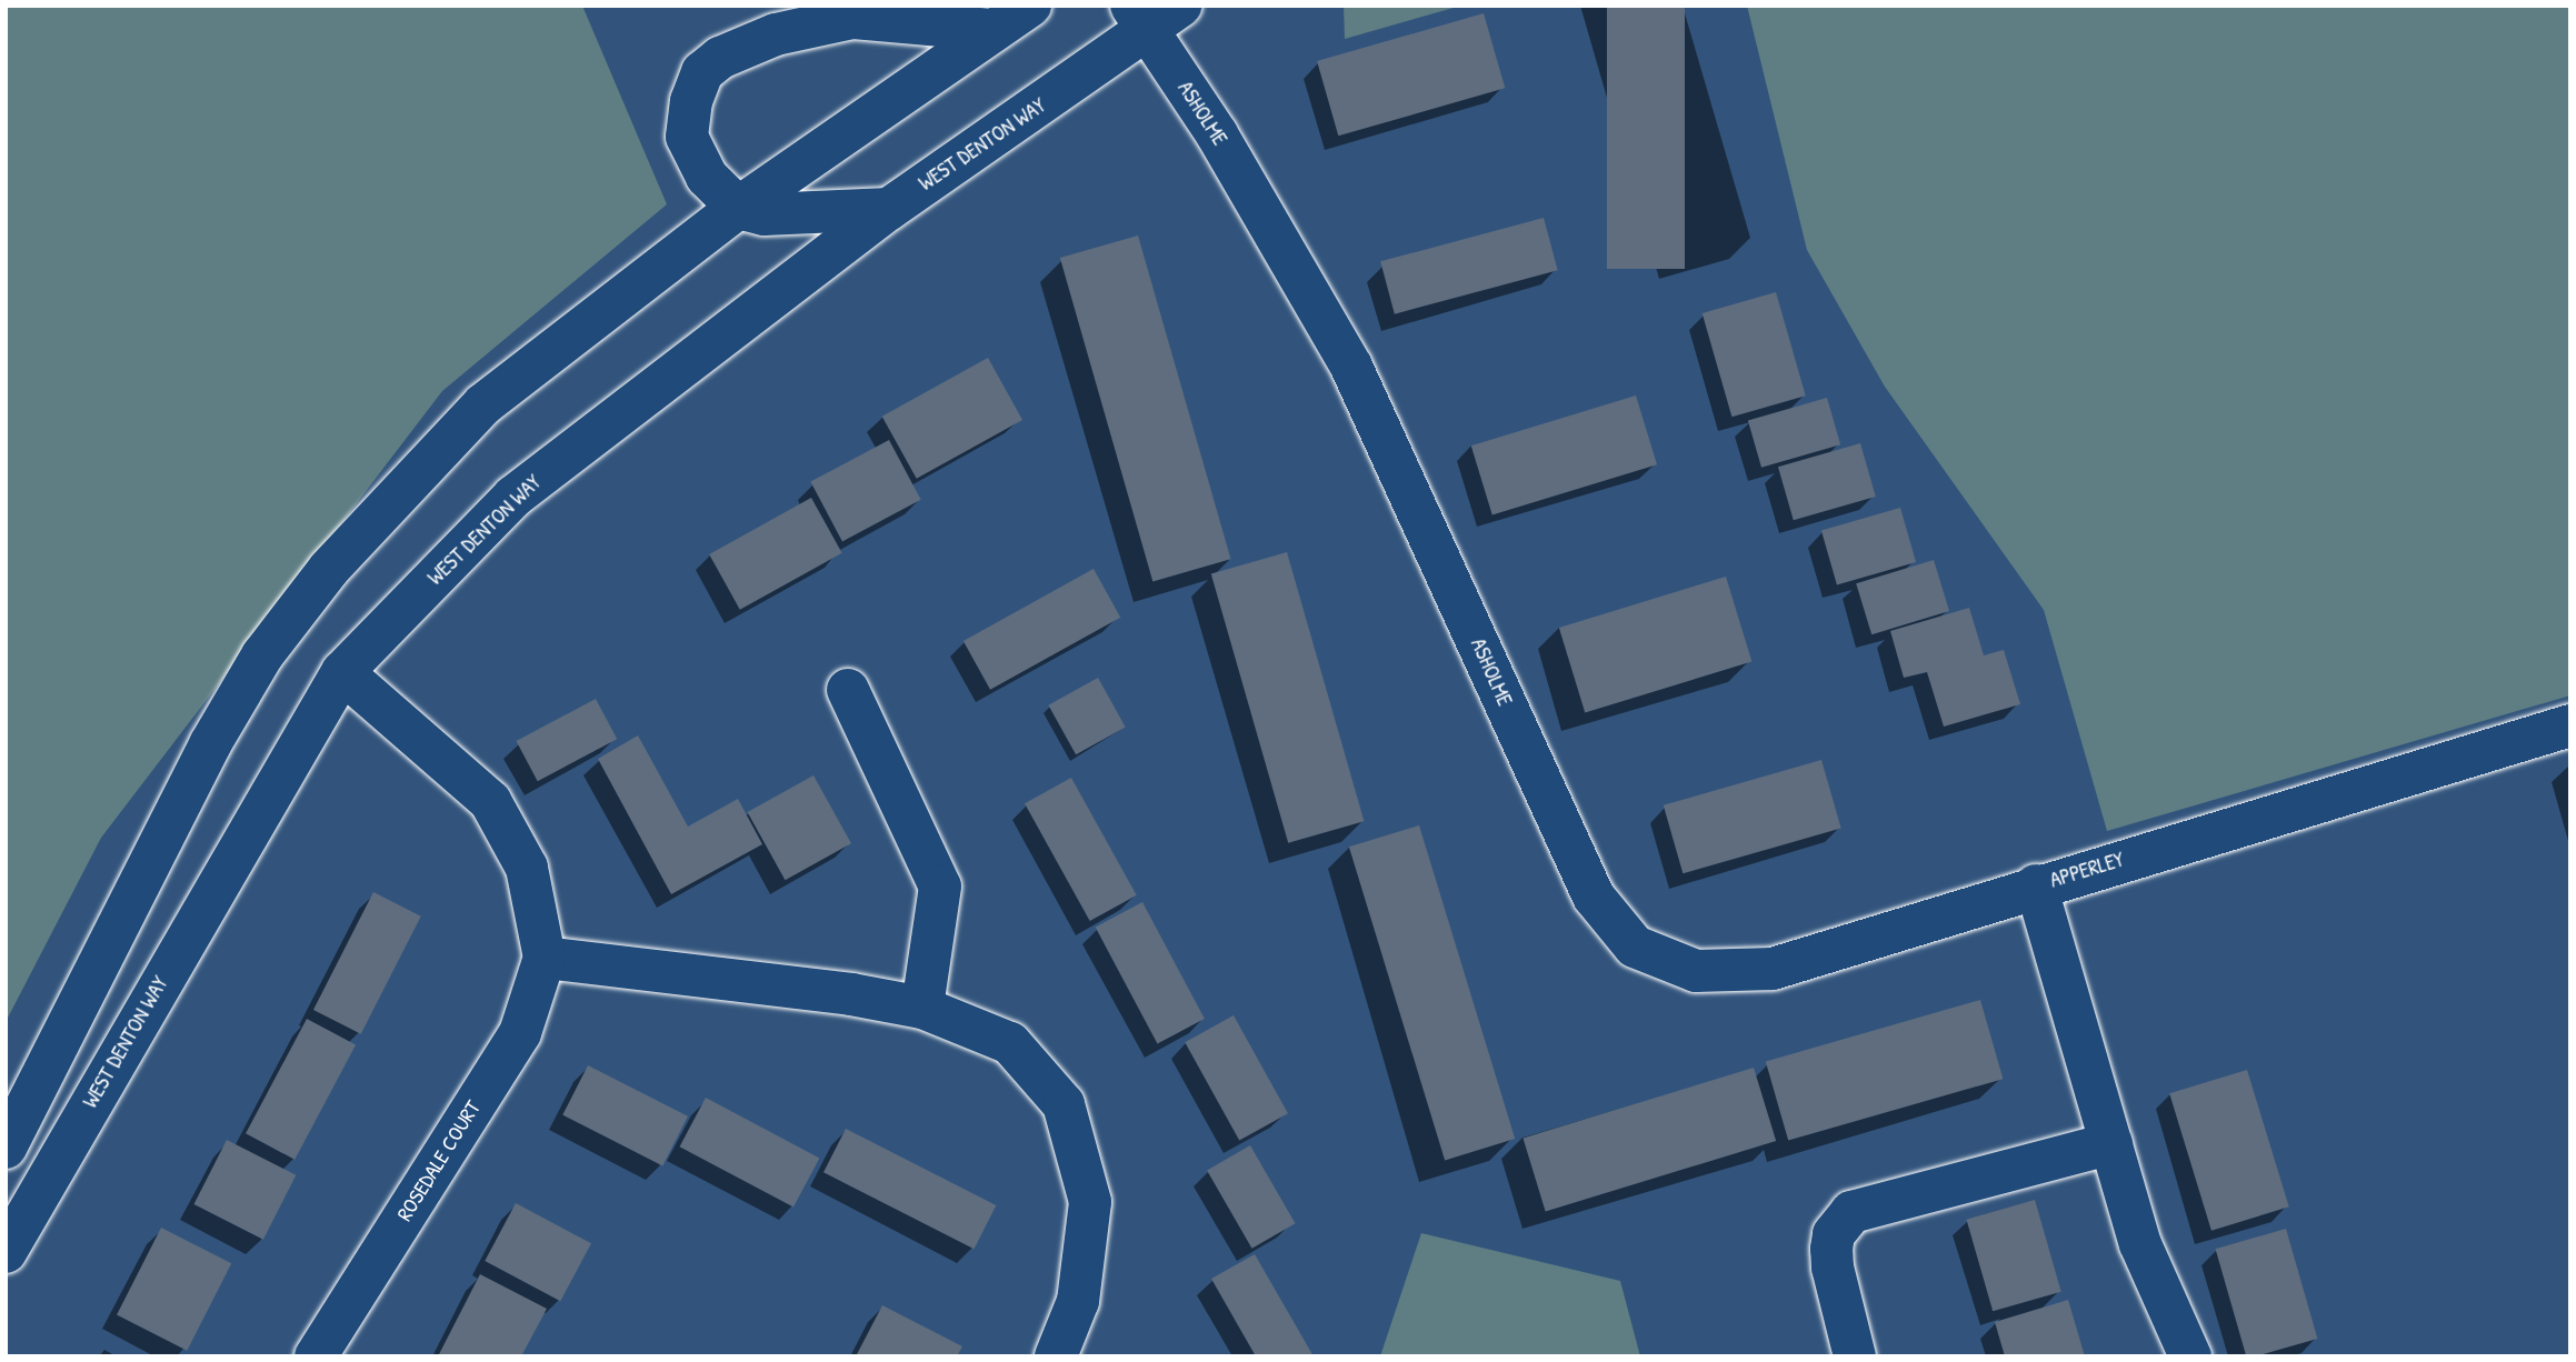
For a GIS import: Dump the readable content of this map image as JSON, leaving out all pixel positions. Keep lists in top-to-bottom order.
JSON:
{
  "streets": {
    "street": [
      "ASHOLME",
      "WEST DENTON WAY",
      "APPERLEY",
      "ROSEDALE COURT"
    ]
  },
  "crossings": [
    ["ASHOLME", "WEST DENTON WAY"],
    ["ASHOLME", "APPERLEY"],
    ["WEST DENTON WAY", "ROSEDALE COURT"]
  ]
}
